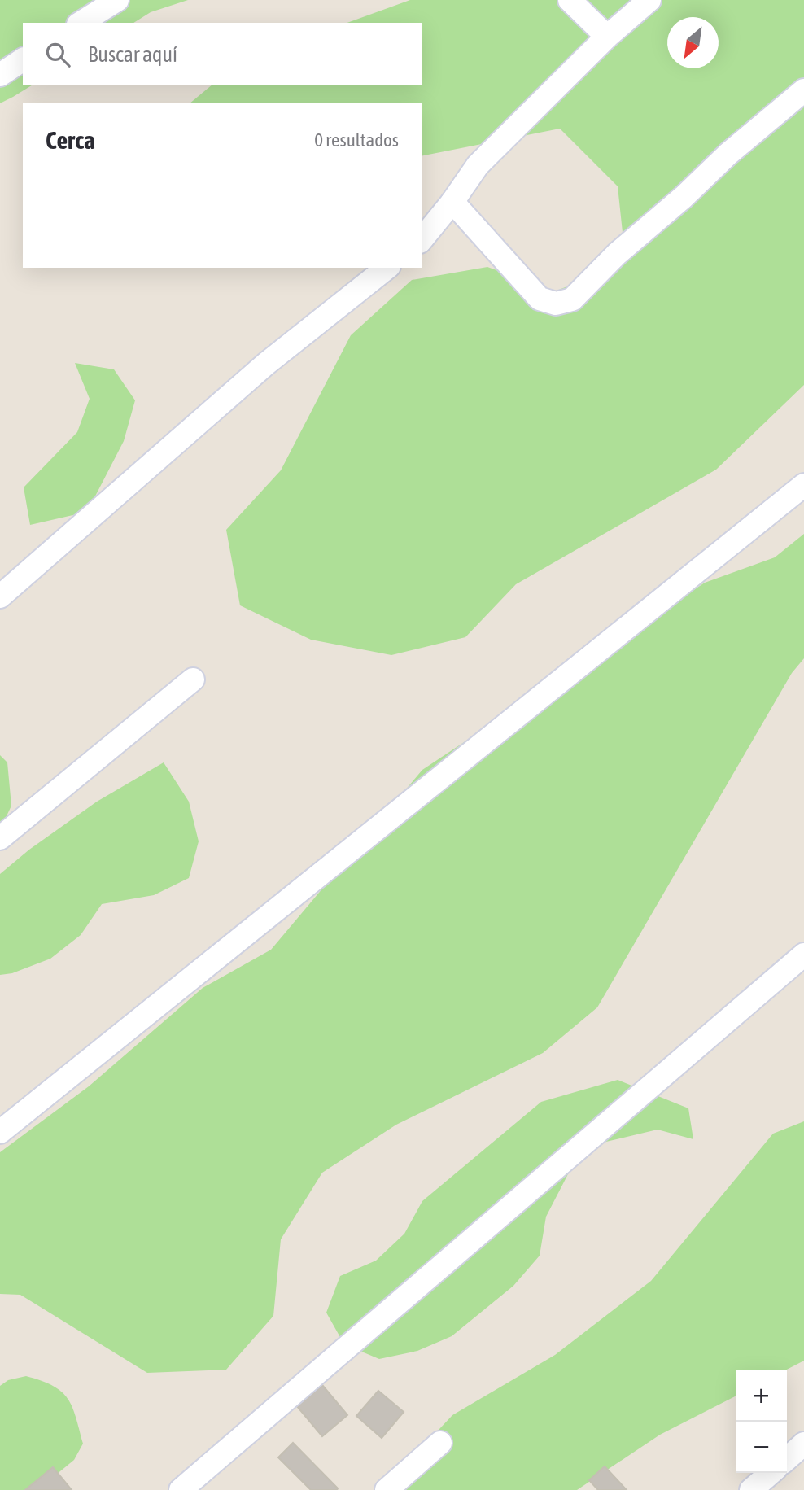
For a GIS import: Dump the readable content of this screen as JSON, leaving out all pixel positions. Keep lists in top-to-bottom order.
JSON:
{
  "north": "bottom left",
  "page": {
    "search": "Buscar aquí",
    "heading": ["Cerca", "0 resultados"],
    "map_buttons": ["+", "−"]
  }
}
